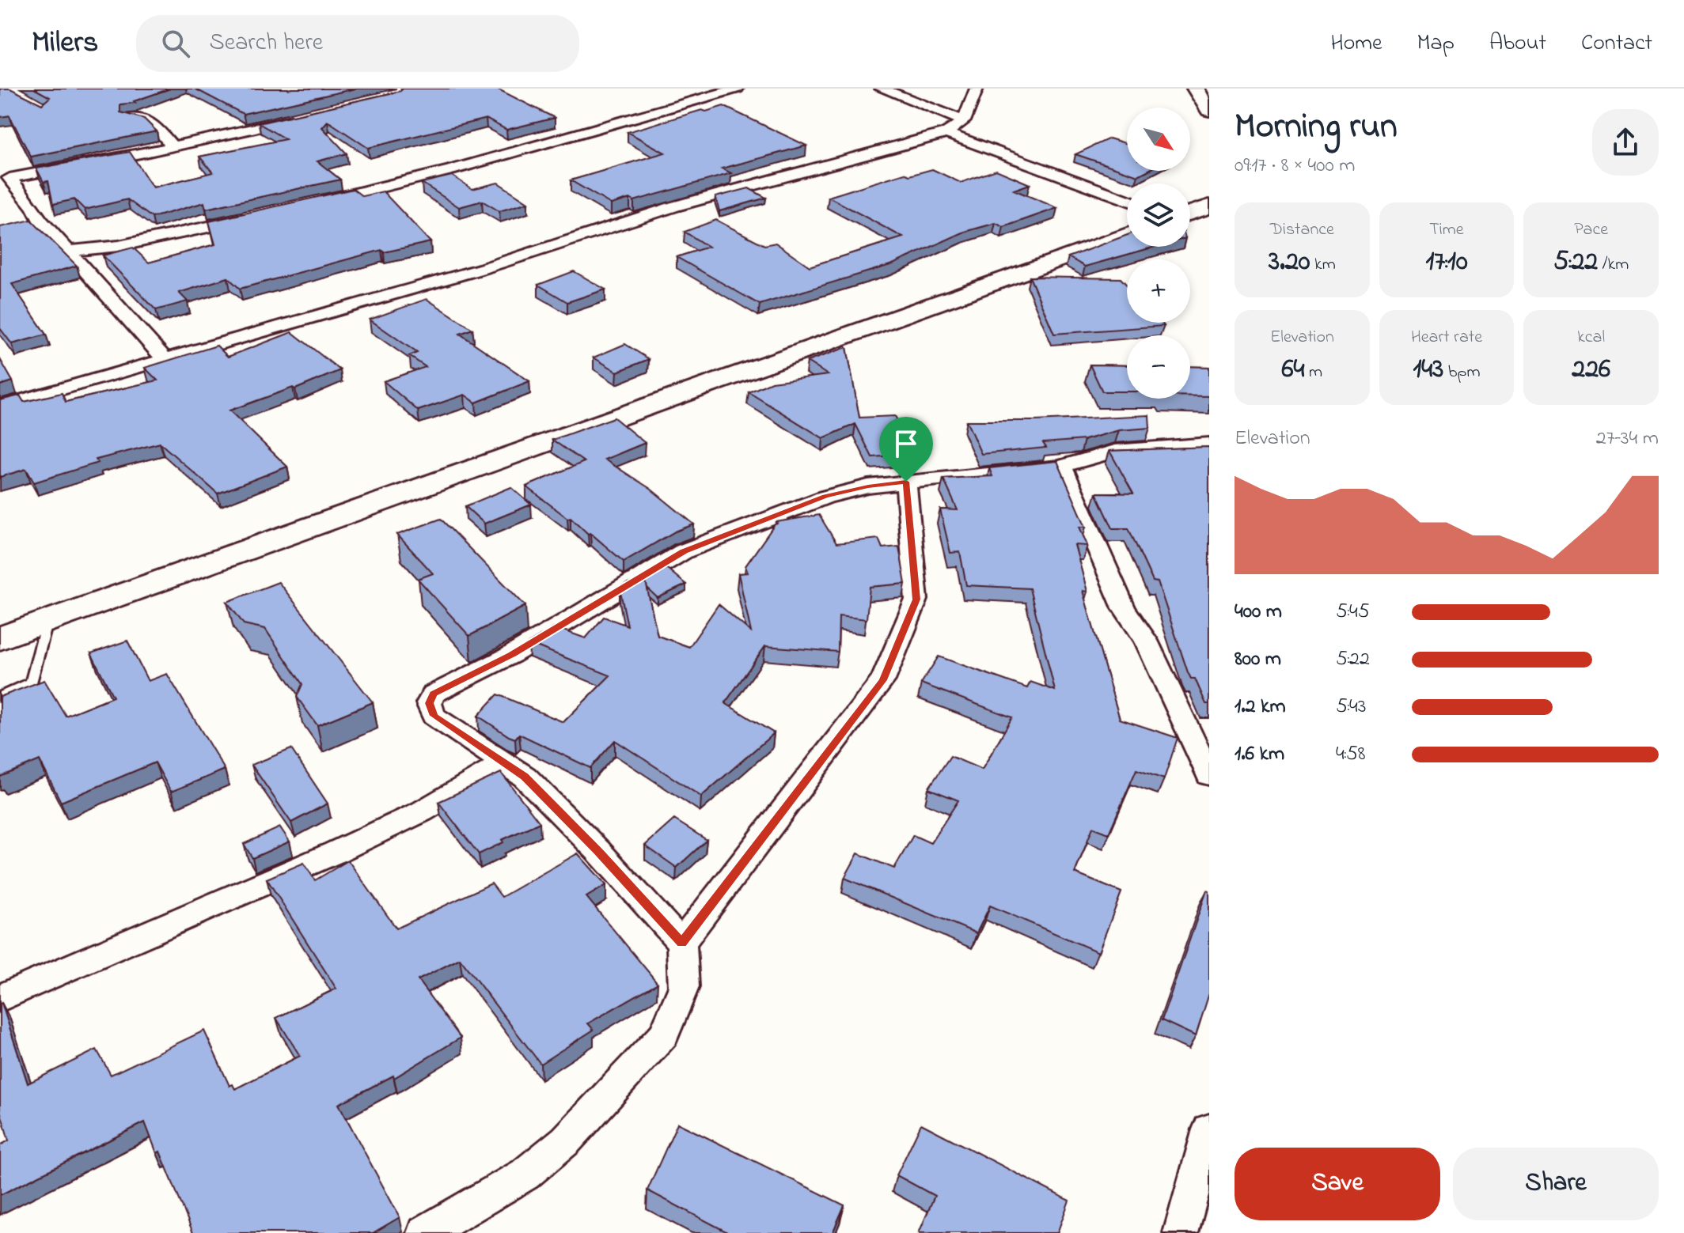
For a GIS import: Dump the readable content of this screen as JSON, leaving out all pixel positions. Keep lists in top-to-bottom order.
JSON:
{
  "north": "bottom right",
  "page": {
    "header": "Milers",
    "search": "Search here",
    "nav": [
      "Home",
      "Map",
      "About",
      "Contact"
    ],
    "heading": ["Morning run", "09:17 · 8 × 400 m"],
    "map_buttons": ["+", "−"],
    "stats": [
      ["Distance", "3.20 km"],
      ["Time", "17:10"],
      ["Pace", "5:22 /km"],
      ["Elevation", "64 m"],
      ["Heart rate", "143 bpm"],
      ["kcal", "226"]
    ],
    "chart": ["Elevation", "27–34 m"],
    "list": [
      {
        "name": "400 m",
        "note": "5:45"
      },
      {
        "name": "800 m",
        "note": "5:22"
      },
      {
        "name": "1.2 km",
        "note": "5:43"
      },
      {
        "name": "1.6 km",
        "note": "4:58"
      }
    ],
    "buttons": ["Save", "Share"]
  }
}
